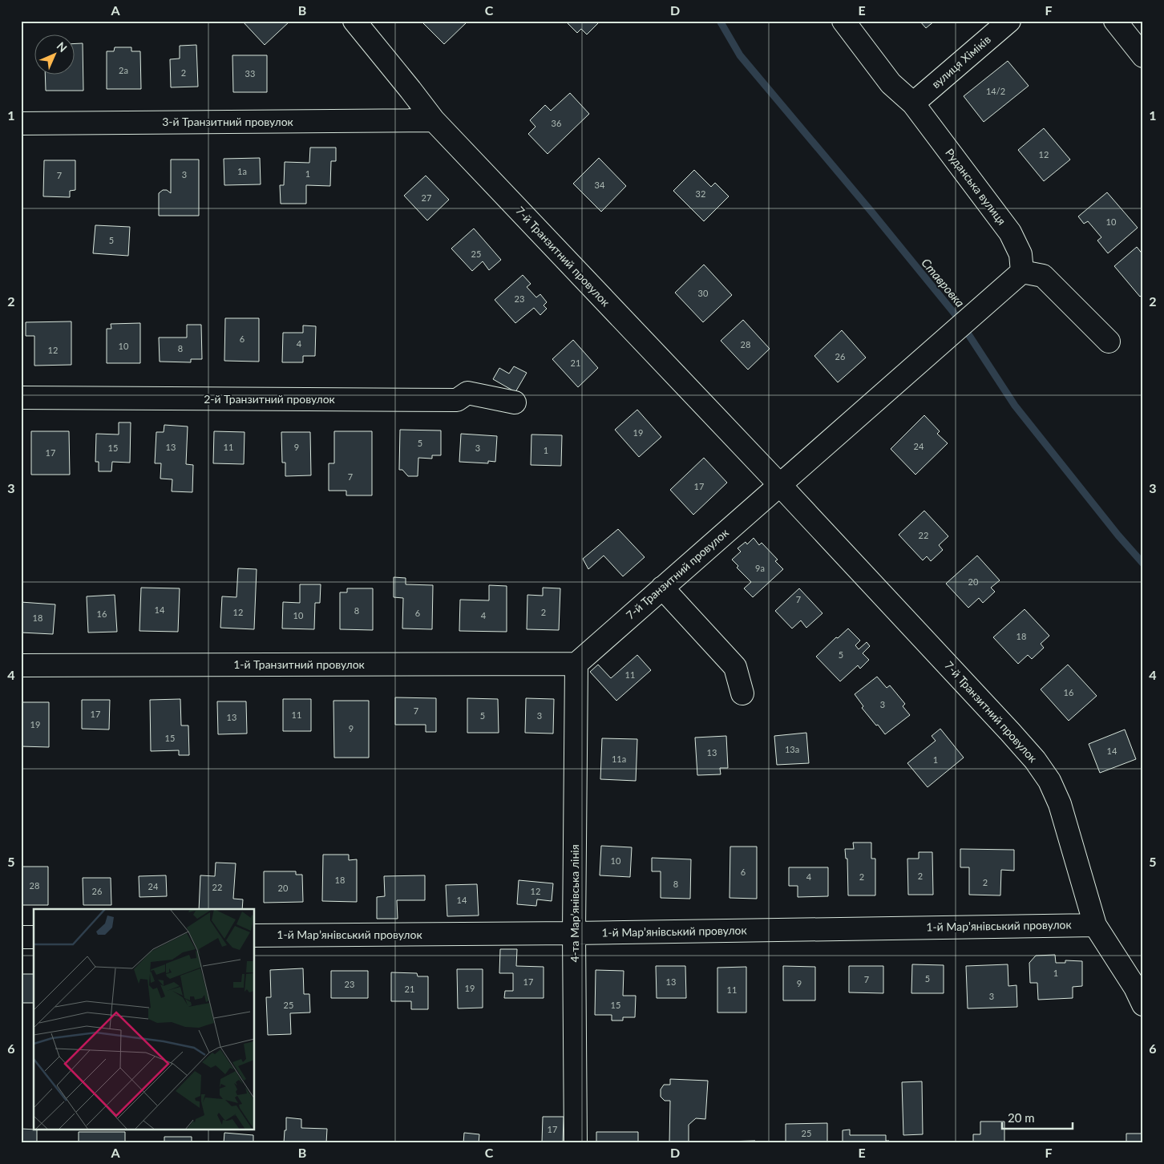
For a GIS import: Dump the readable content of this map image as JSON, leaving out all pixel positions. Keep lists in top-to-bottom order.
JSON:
{
  "streets": {
    "street": [
      "вулиця Хіміків",
      "3-й Транзитний провулок",
      "Руданська вулиця",
      "7-й Транзитний провулок",
      "2-й Транзитний провулок",
      "1-й Транзитний провулок",
      "4-та Марʼянівська лінія",
      "1-й Марʼянівський провулок"
    ]
  },
  "crossings": [
    ["вулиця Хіміків", "Руданська вулиця"],
    ["3-й Транзитний провулок", "7-й Транзитний провулок"],
    ["Руданська вулиця", "7-й Транзитний провулок"],
    ["7-й Транзитний провулок", "1-й Транзитний провулок"],
    ["7-й Транзитний провулок", "4-та Марʼянівська лінія"],
    ["7-й Транзитний провулок", "1-й Марʼянівський провулок"],
    ["1-й Транзитний провулок", "4-та Марʼянівська лінія"],
    ["4-та Марʼянівська лінія", "1-й Марʼянівський провулок"]
  ],
  "water": ["Ставровка"],
  "house_numbers": [
    "2а",
    "2",
    "33",
    "14/2",
    "36",
    "12",
    "1а",
    "1",
    "3",
    "7",
    "34",
    "32",
    "27",
    "10",
    "5",
    "25",
    "30",
    "23",
    "6",
    "4",
    "28",
    "10",
    "8",
    "12",
    "26",
    "21",
    "19",
    "5",
    "24",
    "13",
    "11",
    "9",
    "15",
    "3",
    "1",
    "17",
    "7",
    "17",
    "22",
    "9а",
    "20",
    "7",
    "14",
    "8",
    "12",
    "2",
    "6",
    "16",
    "10",
    "4",
    "18",
    "18",
    "5",
    "11",
    "16",
    "3",
    "7",
    "17",
    "11",
    "5",
    "3",
    "13",
    "19",
    "9",
    "15",
    "13а",
    "14",
    "13",
    "11а",
    "1",
    "10",
    "6",
    "2",
    "4",
    "2",
    "18",
    "2",
    "8",
    "28",
    "24",
    "22",
    "20",
    "26",
    "12",
    "14",
    "1",
    "5",
    "7",
    "17",
    "13",
    "9",
    "23",
    "19",
    "21",
    "11",
    "3",
    "25",
    "15",
    "17",
    "25"
  ],
  "scale_bar": "20 m",
  "north": "top right",
  "grid": {
    "columns": [
      "A",
      "B",
      "C",
      "D",
      "E",
      "F"
    ],
    "rows": [
      "1",
      "2",
      "3",
      "4",
      "5",
      "6"
    ]
  }
}
